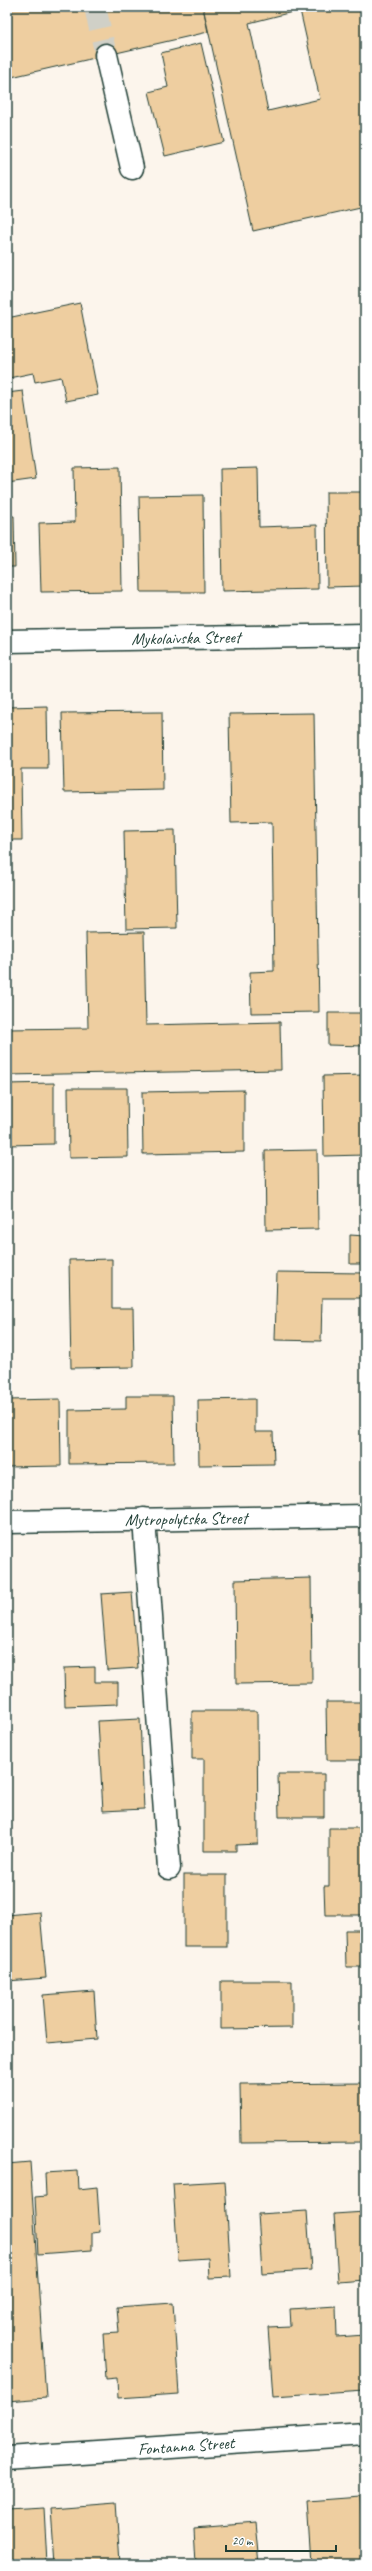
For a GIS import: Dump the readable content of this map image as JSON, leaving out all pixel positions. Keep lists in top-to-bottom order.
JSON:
{
  "streets": {
    "street": ["Mykolaivska Street", "Mytropolytska Street", "Fontanna Street"]
  },
  "scale_bar": "20 m"
}
